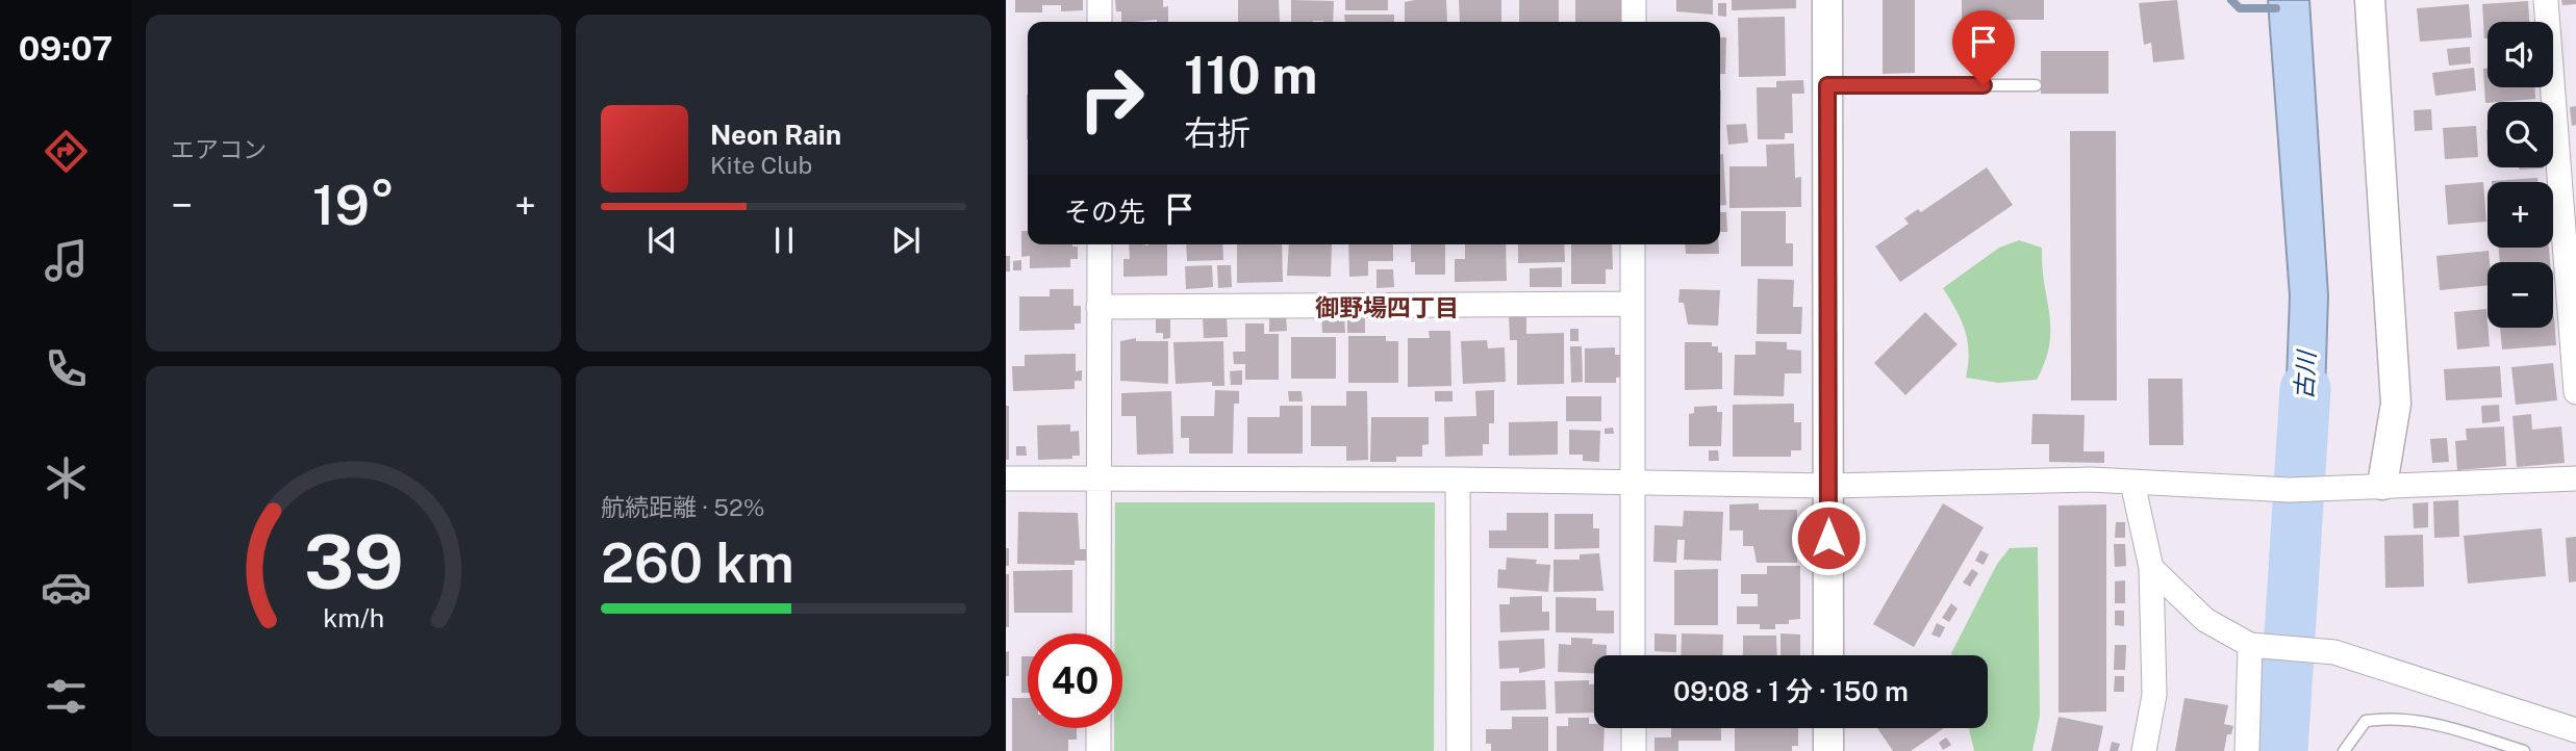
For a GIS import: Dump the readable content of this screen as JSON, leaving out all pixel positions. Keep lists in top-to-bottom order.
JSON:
{
  "districts": ["御野場四丁目"],
  "water": ["古川"],
  "page": {
    "tabs": "09:07",
    "tile": [
      "エアコン",
      ["航続距離 · 52%", "260 km"]
    ],
    "map_buttons": ["+", "−"],
    "turn": ["110 m", "右折"],
    "song": ["Neon Rain", "Kite Club"],
    "then": "その先",
    "heat": ["−", "19°", "+"],
    "limit": "40",
    "trip": "09:08 · 1 分 · 150 m",
    "gauge": ["39", "km/h"]
  }
}
